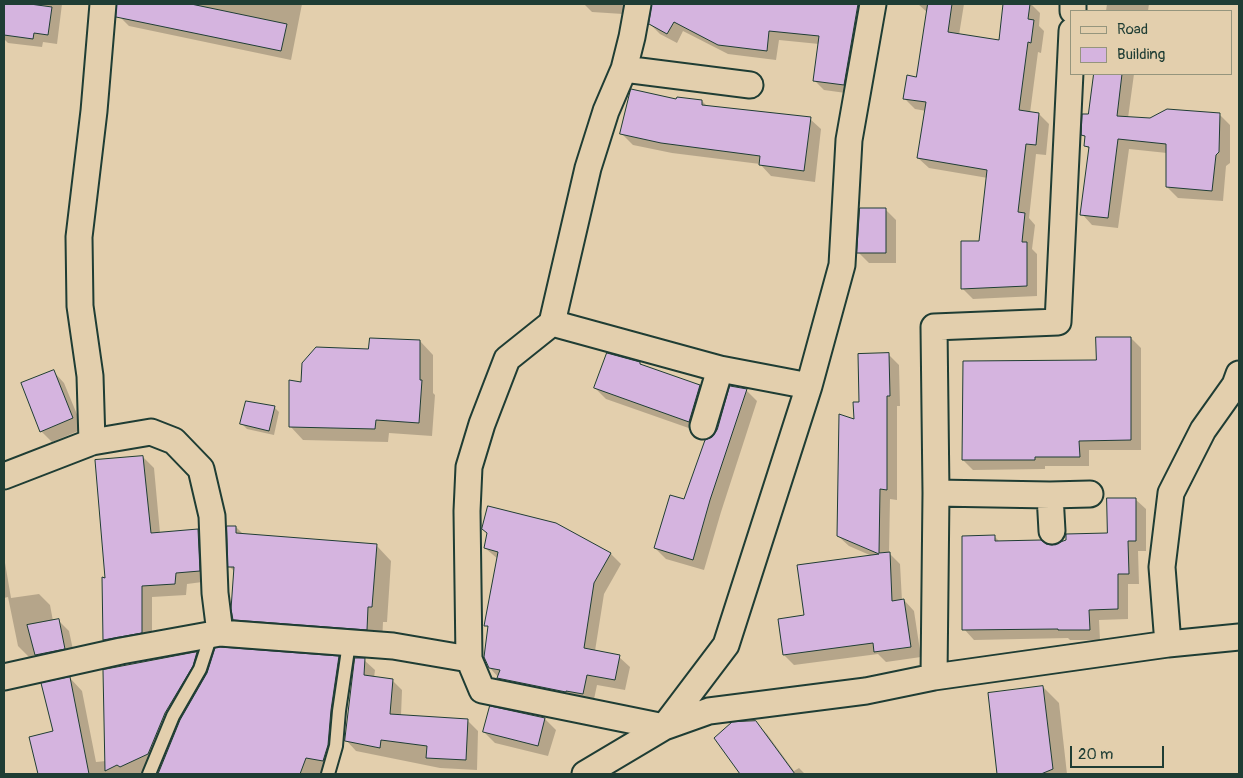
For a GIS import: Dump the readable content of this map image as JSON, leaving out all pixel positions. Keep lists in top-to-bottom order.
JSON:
{
  "legend": ["Road", "Building"],
  "scale_bar": "20 m"
}
